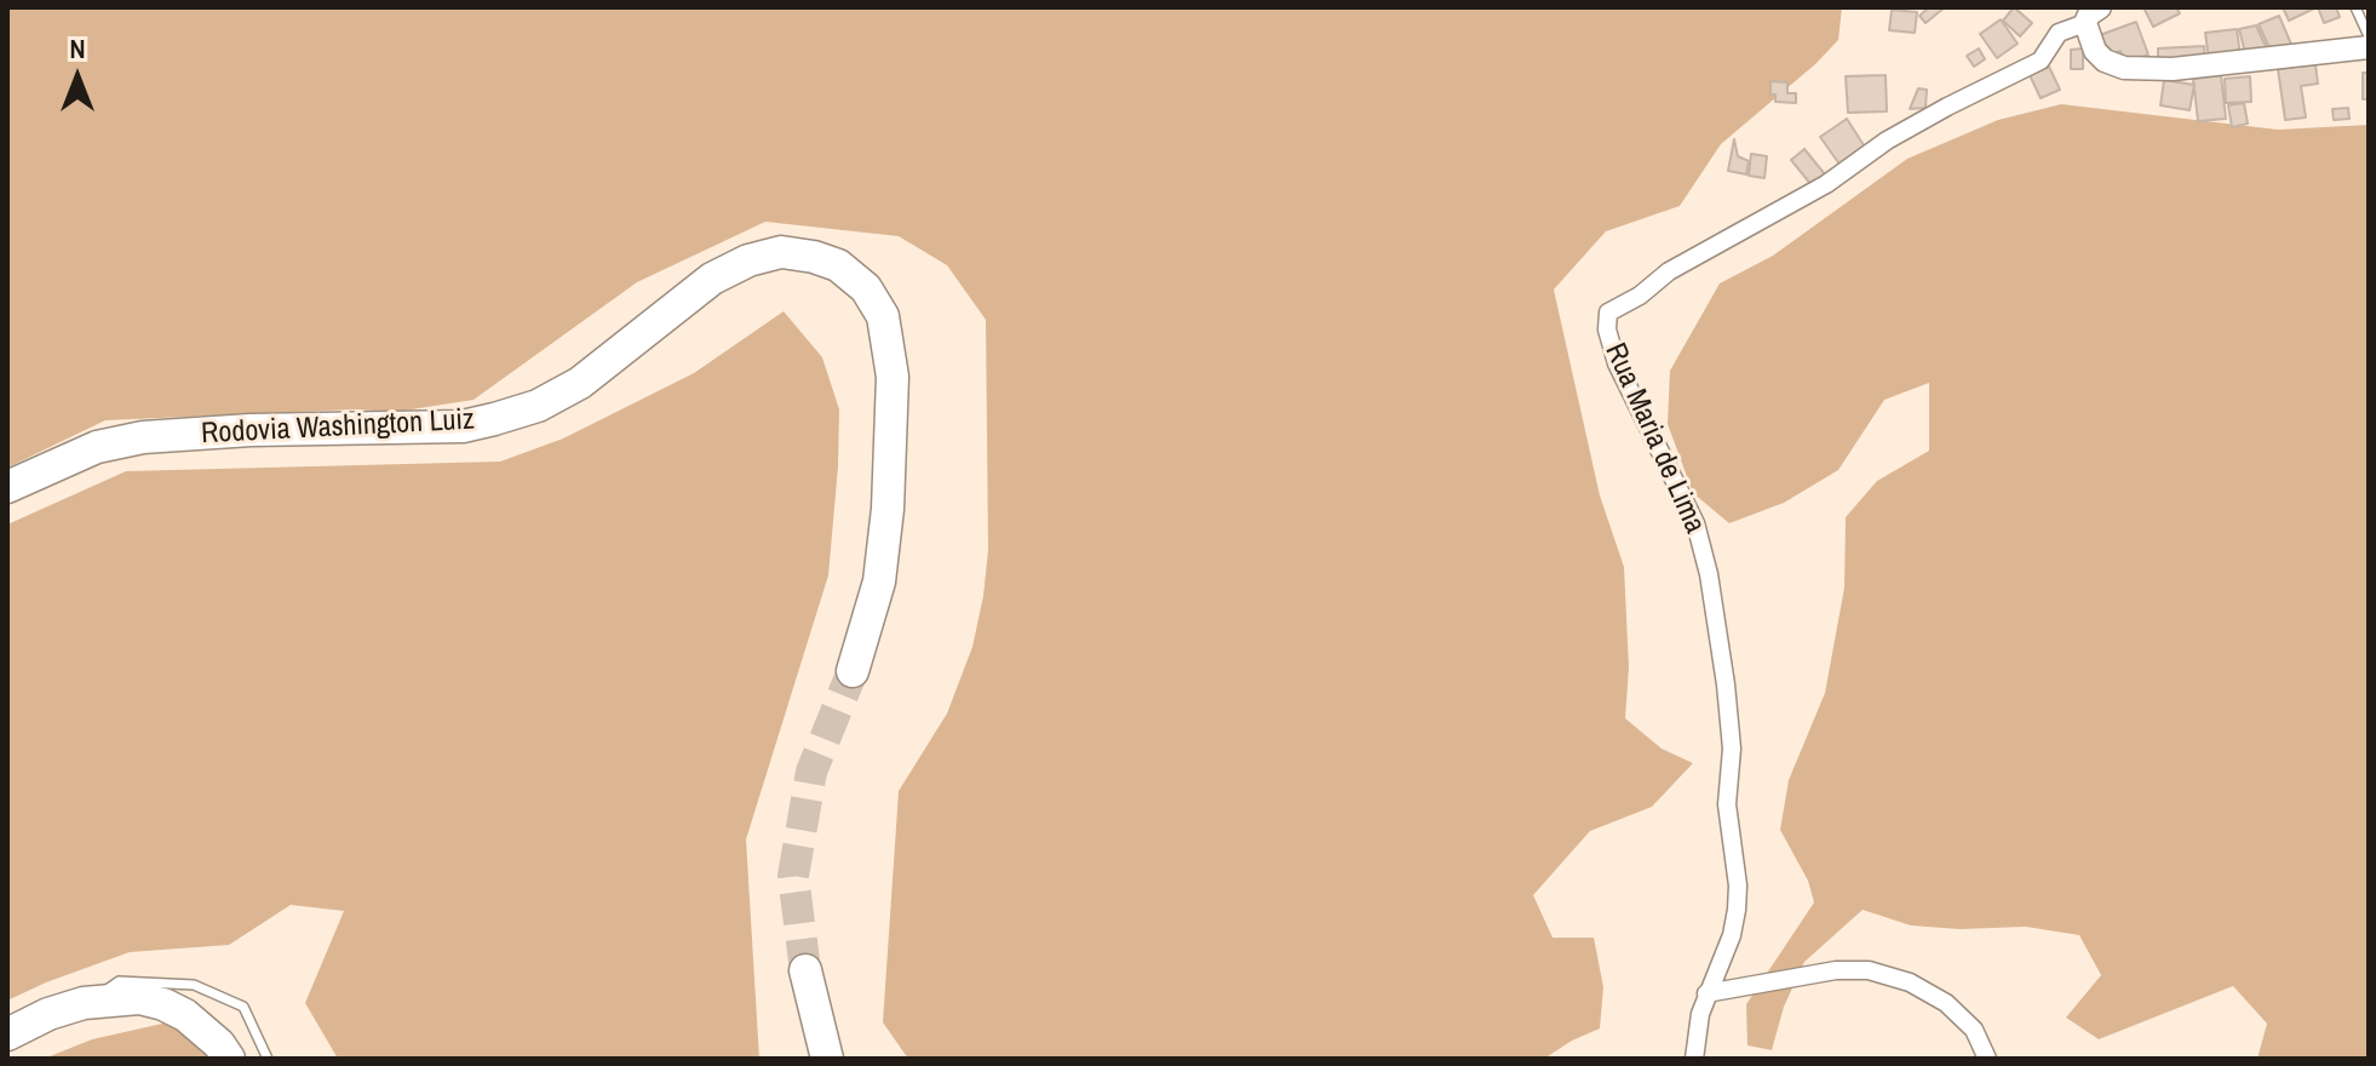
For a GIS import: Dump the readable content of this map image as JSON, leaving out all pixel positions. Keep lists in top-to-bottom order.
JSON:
{
  "streets": {
    "highway": ["Rodovia Washington Luiz"],
    "street": ["Rua Maria de Lima"]
  },
  "north": "top"
}
